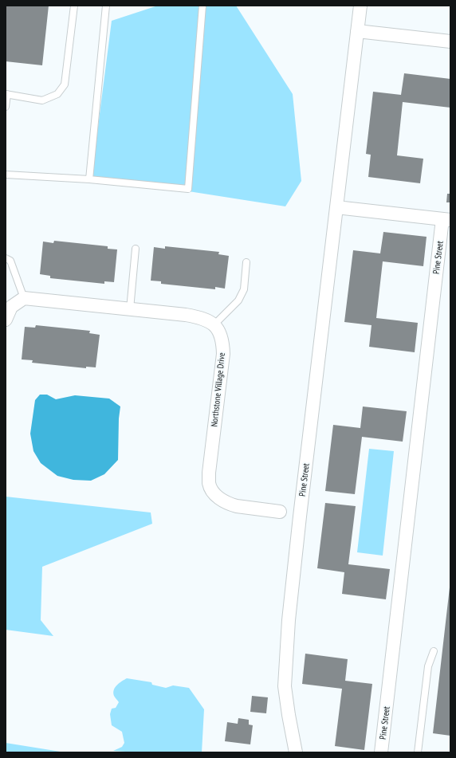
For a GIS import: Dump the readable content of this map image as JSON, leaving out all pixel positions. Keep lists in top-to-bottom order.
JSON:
{
  "streets": {
    "street": ["Pine Street", "Northstone Village Drive"]
  }
}
